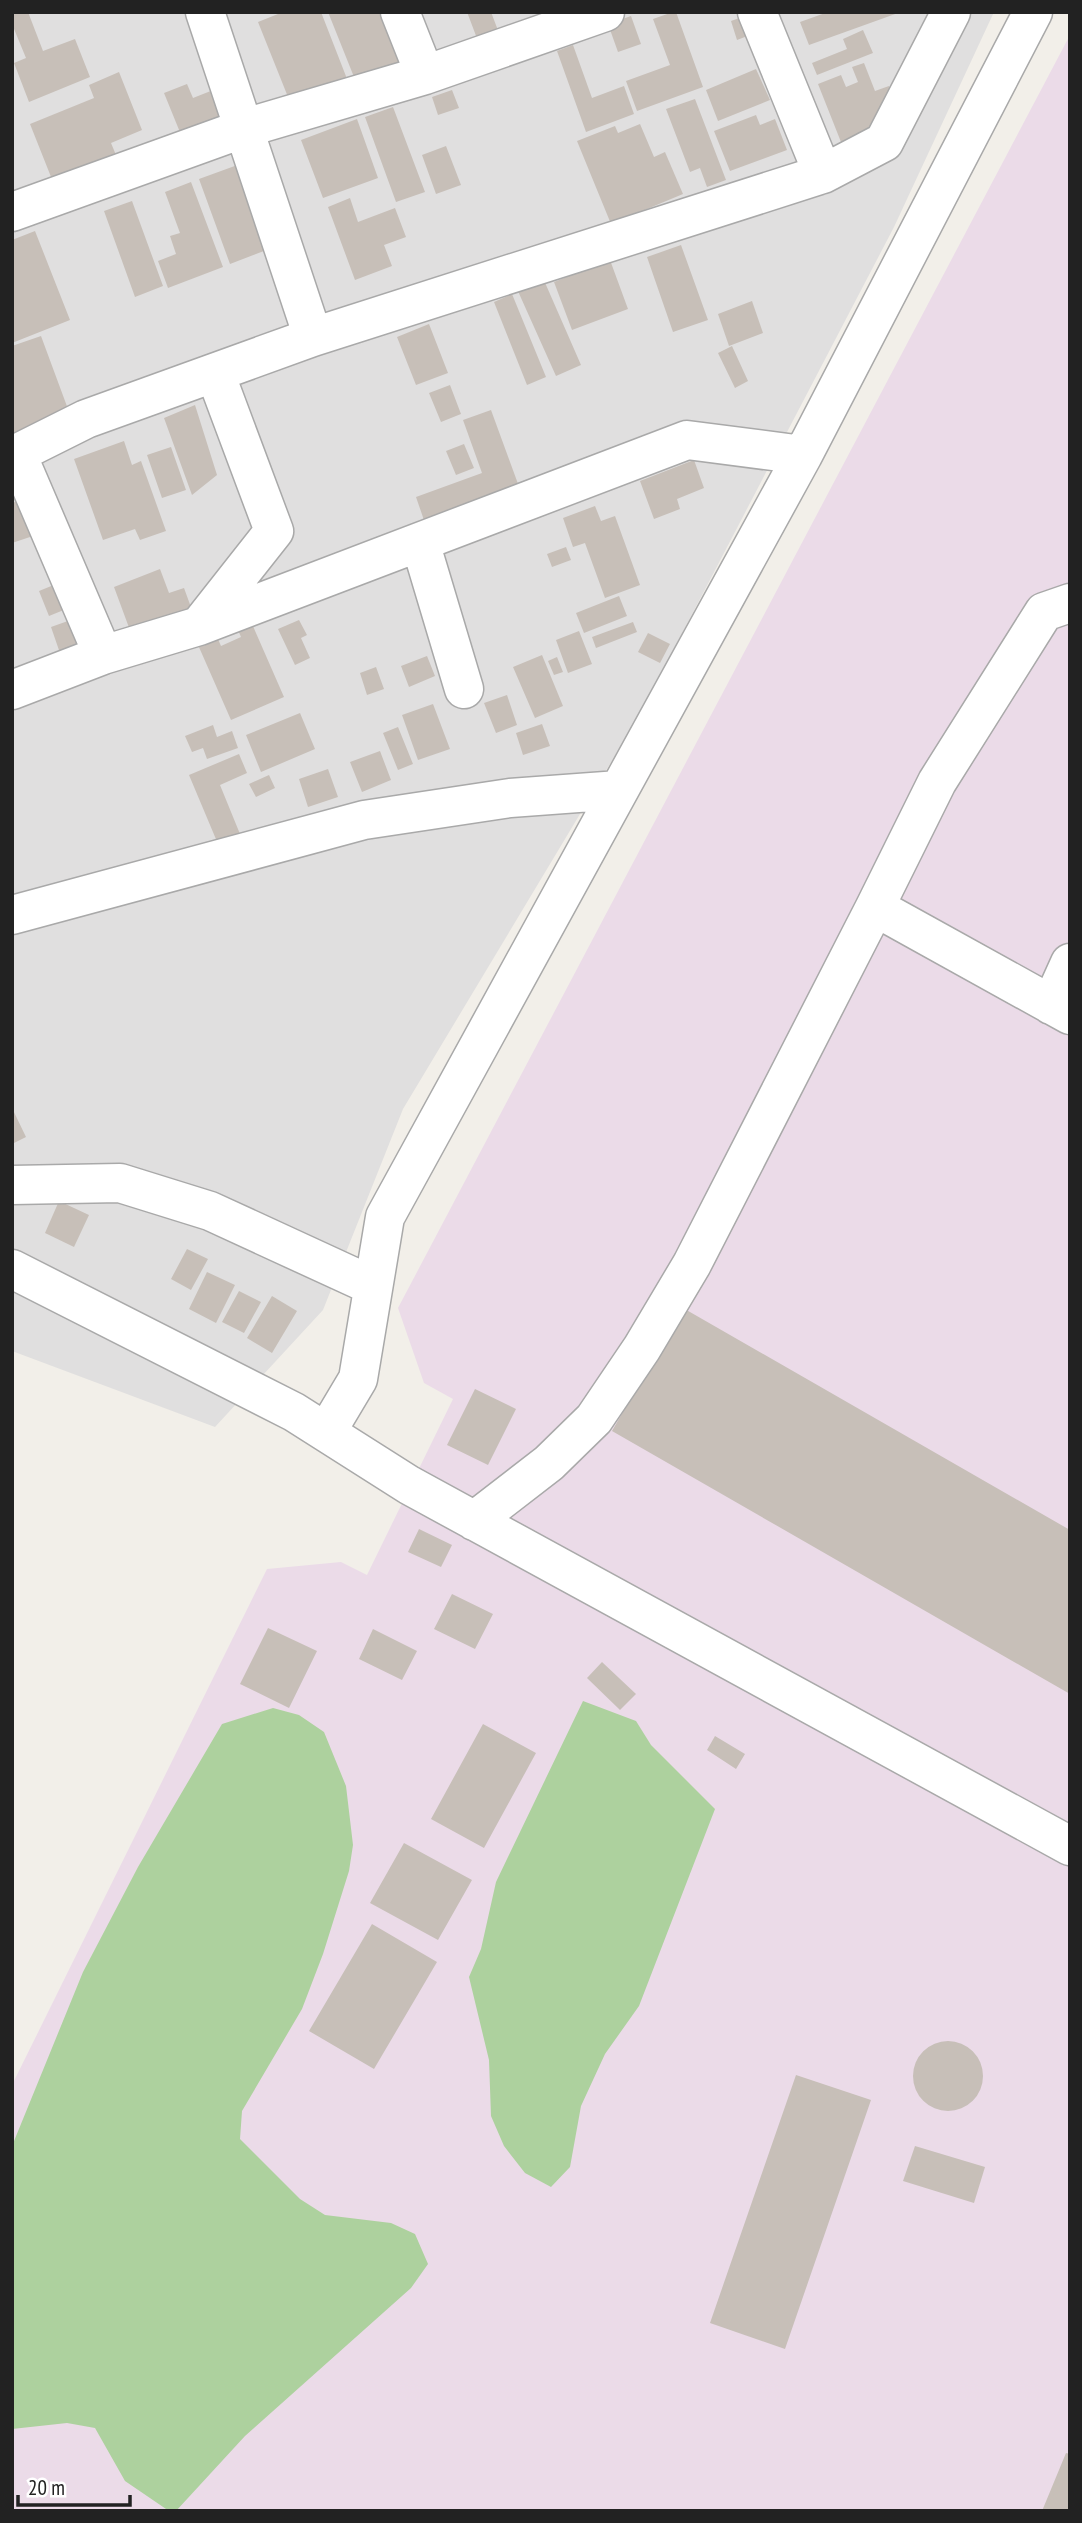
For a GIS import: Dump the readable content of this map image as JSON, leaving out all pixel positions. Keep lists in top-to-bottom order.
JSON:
{
  "scale_bar": "20 m"
}
